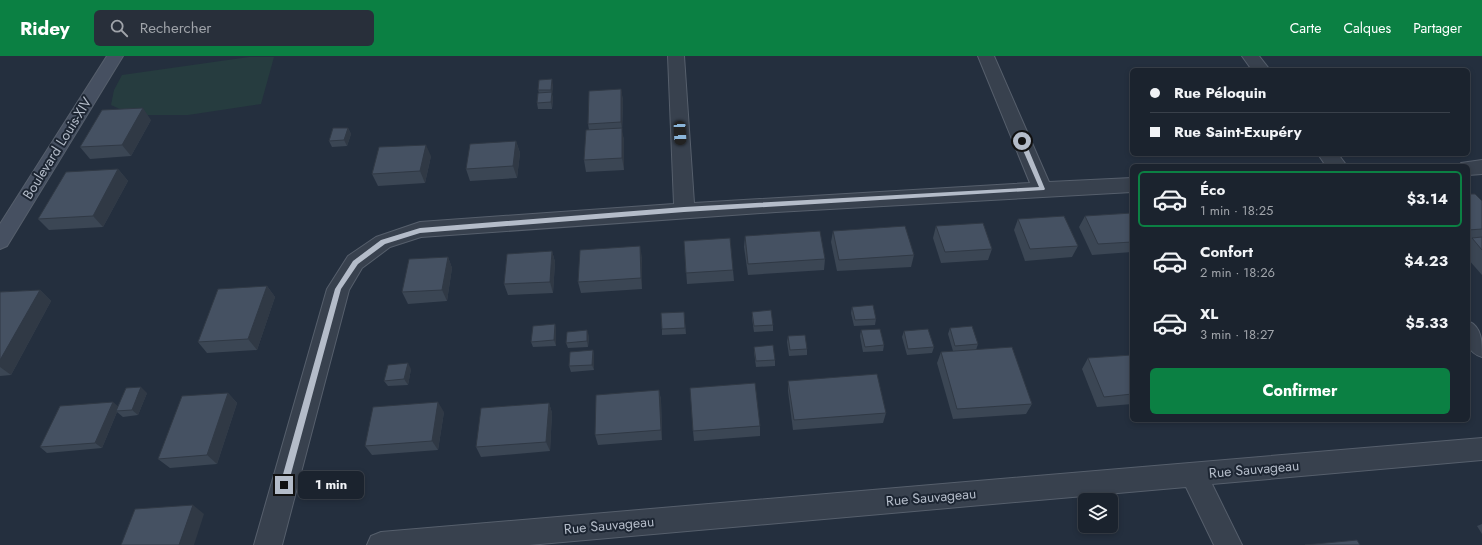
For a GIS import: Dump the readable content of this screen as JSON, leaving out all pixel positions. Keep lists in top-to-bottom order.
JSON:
{
  "streets": {
    "main road": ["Boulevard Louis-XIV"],
    "street": ["Rue Sauvageau"]
  },
  "page": {
    "header": "Ridey",
    "search": "Rechercher",
    "nav": ["Carte", "Calques", "Partager"],
    "banner": ["Rue Péloquin", "Rue Saint-Exupéry"],
    "list": [
      {
        "name": "Éco",
        "note": "1 min · 18:25",
        "value": "$3.14"
      },
      {
        "name": "Confort",
        "note": "2 min · 18:26",
        "value": "$4.23"
      },
      {
        "name": "XL",
        "note": "3 min · 18:27",
        "value": "$5.33"
      }
    ],
    "buttons": "Confirmer",
    "bubble": "1 min"
  }
}
